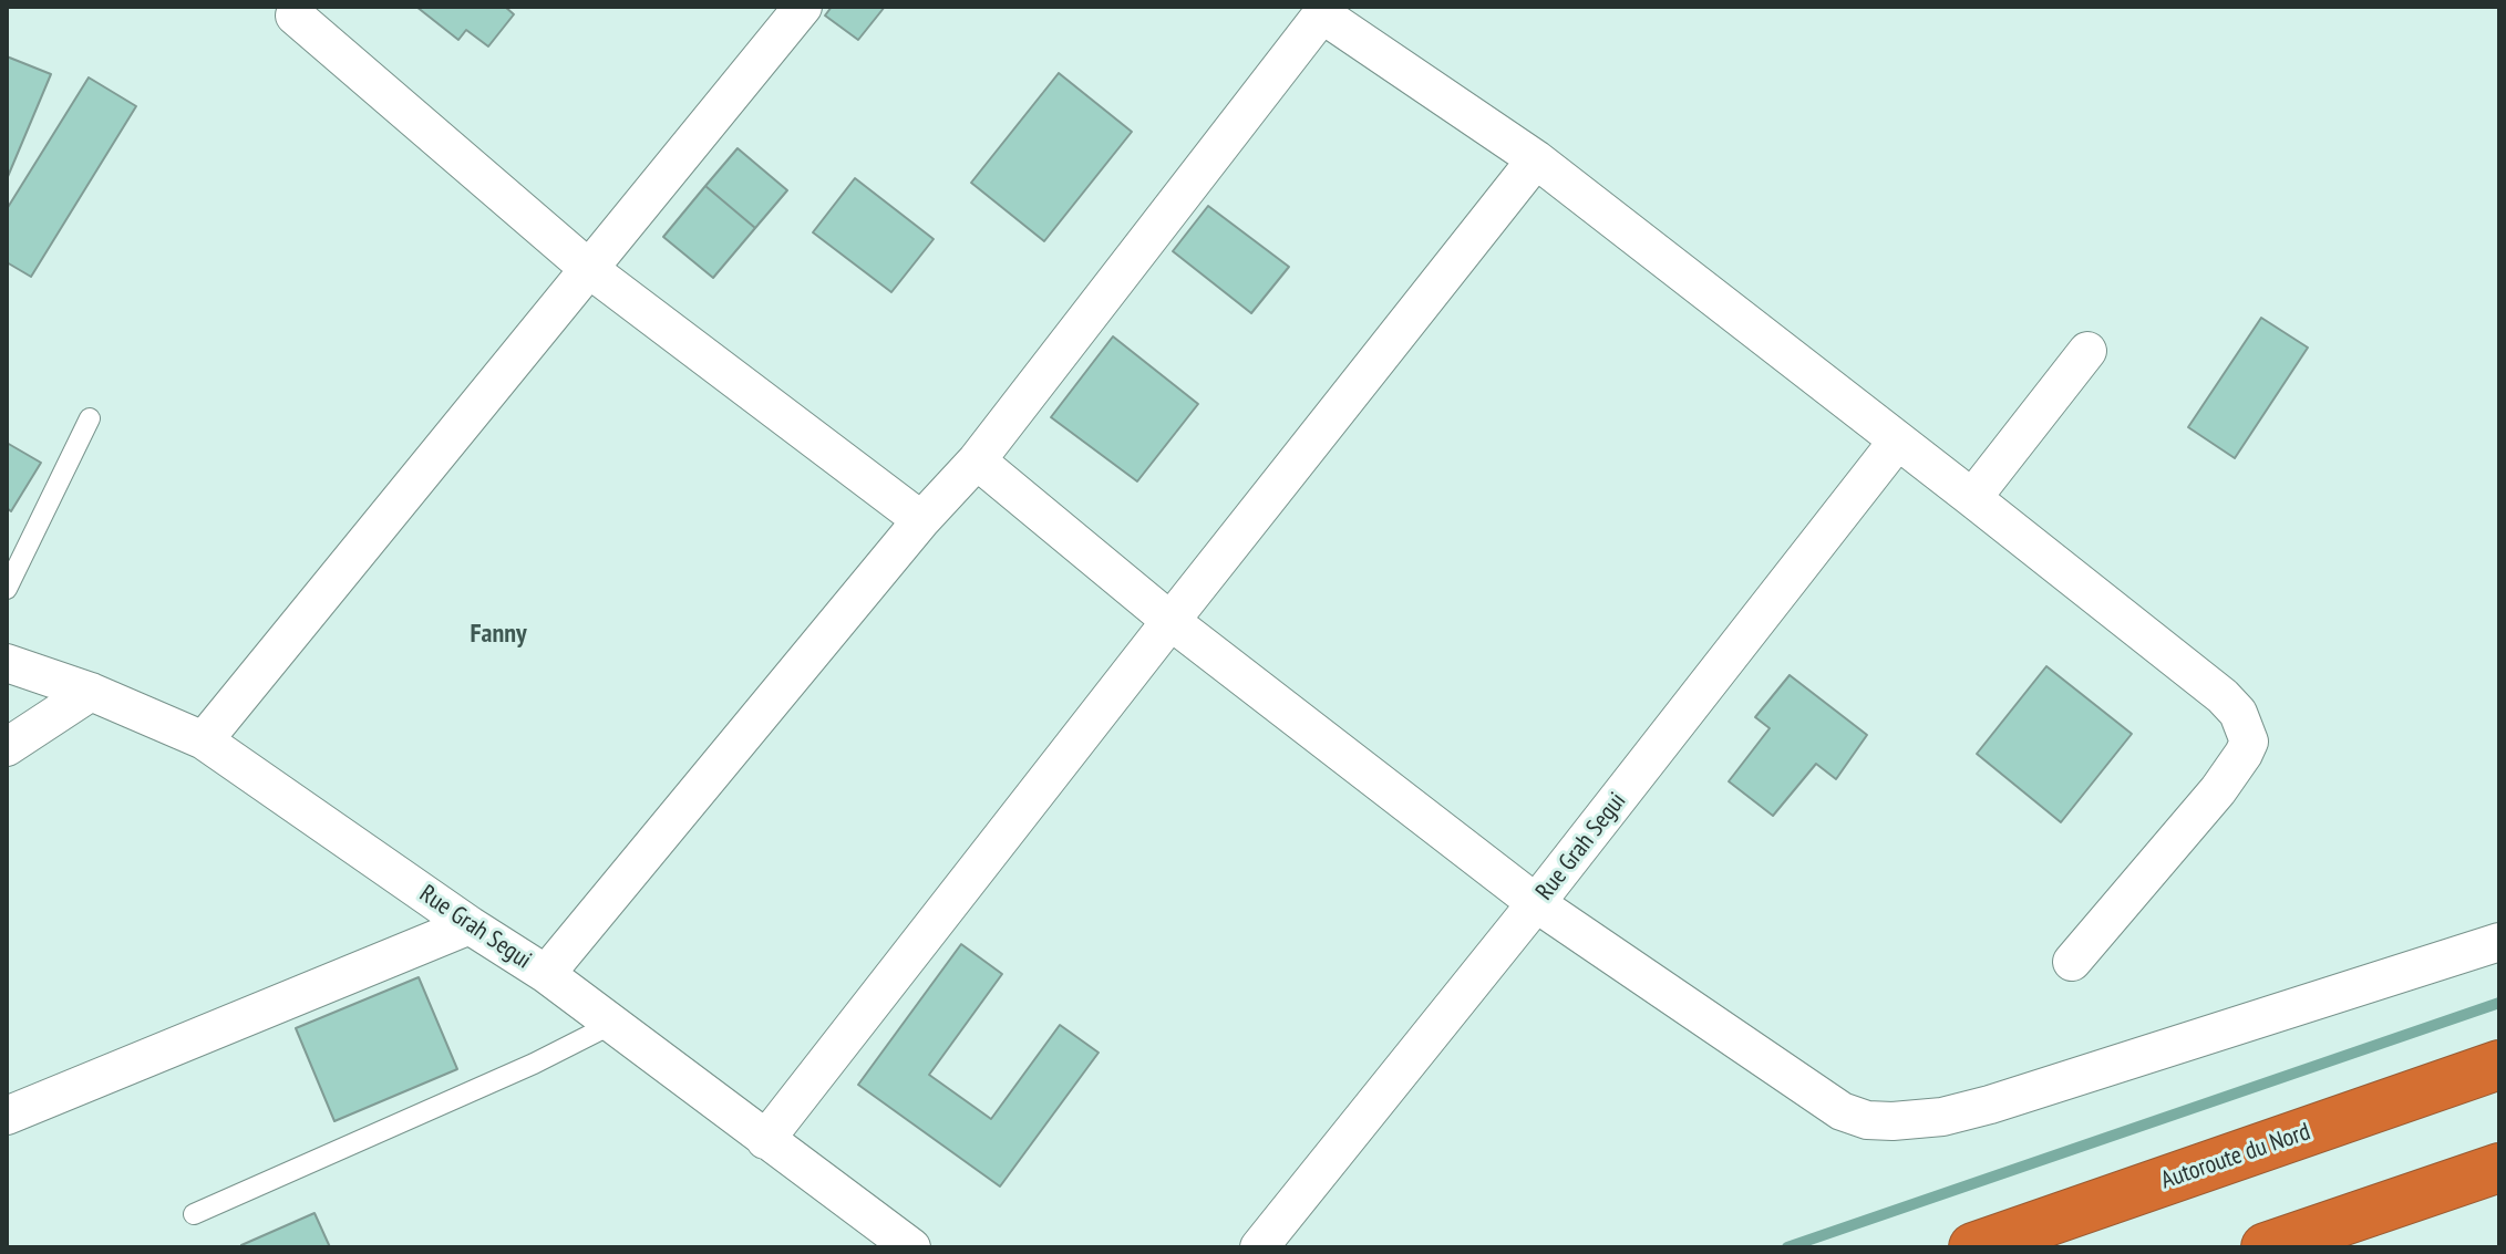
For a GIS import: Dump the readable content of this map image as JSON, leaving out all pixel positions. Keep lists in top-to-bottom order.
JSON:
{
  "streets": {
    "highway": ["Autoroute du Nord"],
    "street": ["Rue Grah Segui"]
  },
  "districts": ["Fanny"]
}
